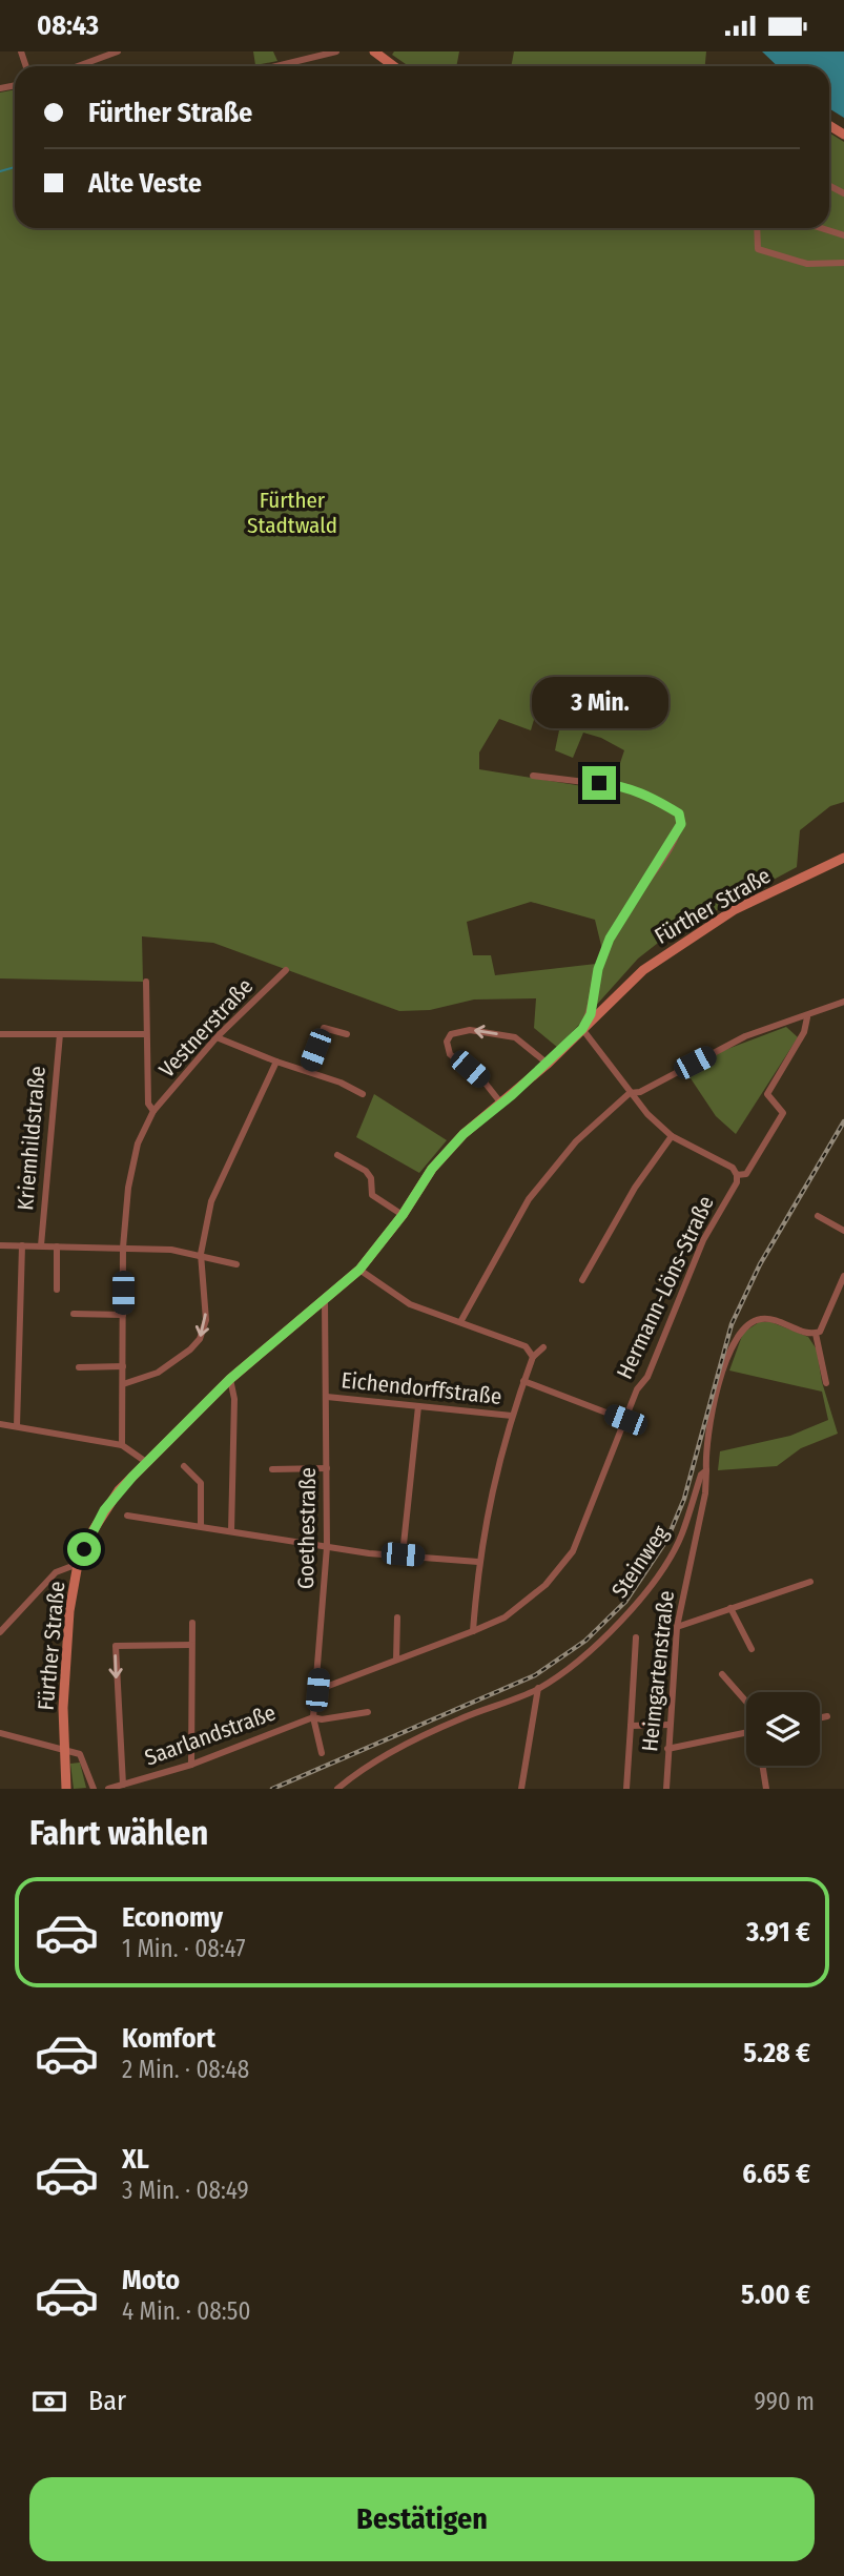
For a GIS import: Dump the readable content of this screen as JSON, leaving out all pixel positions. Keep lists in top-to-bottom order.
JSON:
{
  "streets": {
    "main road": ["Fürther Straße"],
    "street": [
      "Vestnerstraße",
      "Kriemhildstraße",
      "Hermann-Löns-Straße",
      "Eichendorffstraße",
      "Goethestraße",
      "Steinweg",
      "Heimgartenstraße",
      "Saarlandstraße"
    ]
  },
  "crossings": [
    ["Fürther Straße", "Goethestraße"],
    ["Hermann-Löns-Straße", "Goethestraße"],
    ["Eichendorffstraße", "Goethestraße"],
    ["Goethestraße", "Saarlandstraße"],
    ["Steinweg", "Heimgartenstraße"]
  ],
  "parks": ["Fürther Stadtwald"],
  "page": {
    "status": "08:43",
    "banner": ["Fürther Straße", "Alte Veste"],
    "bubble": "3 Min.",
    "heading": "Fahrt wählen",
    "list": [
      {
        "name": "Economy",
        "note": "1 Min. · 08:47",
        "value": "3.91 €"
      },
      {
        "name": "Komfort",
        "note": "2 Min. · 08:48",
        "value": "5.28 €"
      },
      {
        "name": "XL",
        "note": "3 Min. · 08:49",
        "value": "6.65 €"
      },
      {
        "name": "Moto",
        "note": "4 Min. · 08:50",
        "value": "5.00 €"
      }
    ],
    "pay": ["Bar", "990 m"],
    "buttons": "Bestätigen"
  }
}
